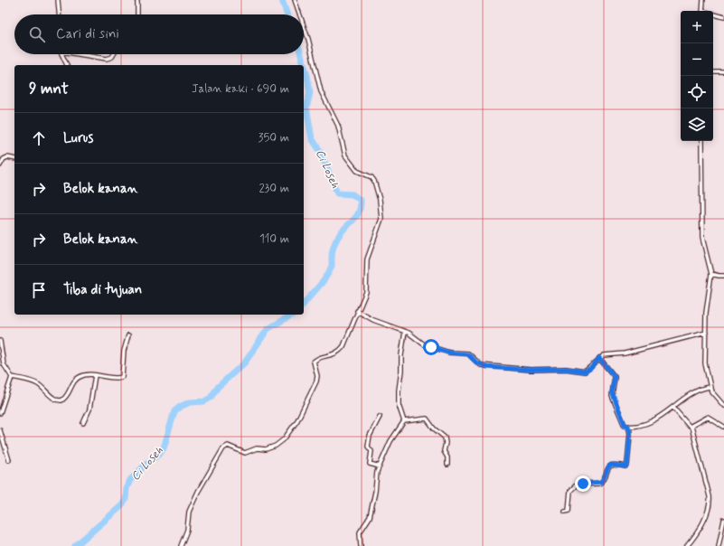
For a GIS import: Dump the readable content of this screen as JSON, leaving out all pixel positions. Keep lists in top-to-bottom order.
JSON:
{
  "water": ["Ci Loseh"],
  "page": {
    "map_buttons": ["+", "−"],
    "search": "Cari di sini",
    "heading": ["9 mnt", "Jalan kaki · 690 m"],
    "list": [
      ["Lurus", "350 m"],
      ["Belok kanan", "230 m"],
      ["Belok kanan", "110 m"],
      "Tiba di tujuan"
    ]
  }
}
